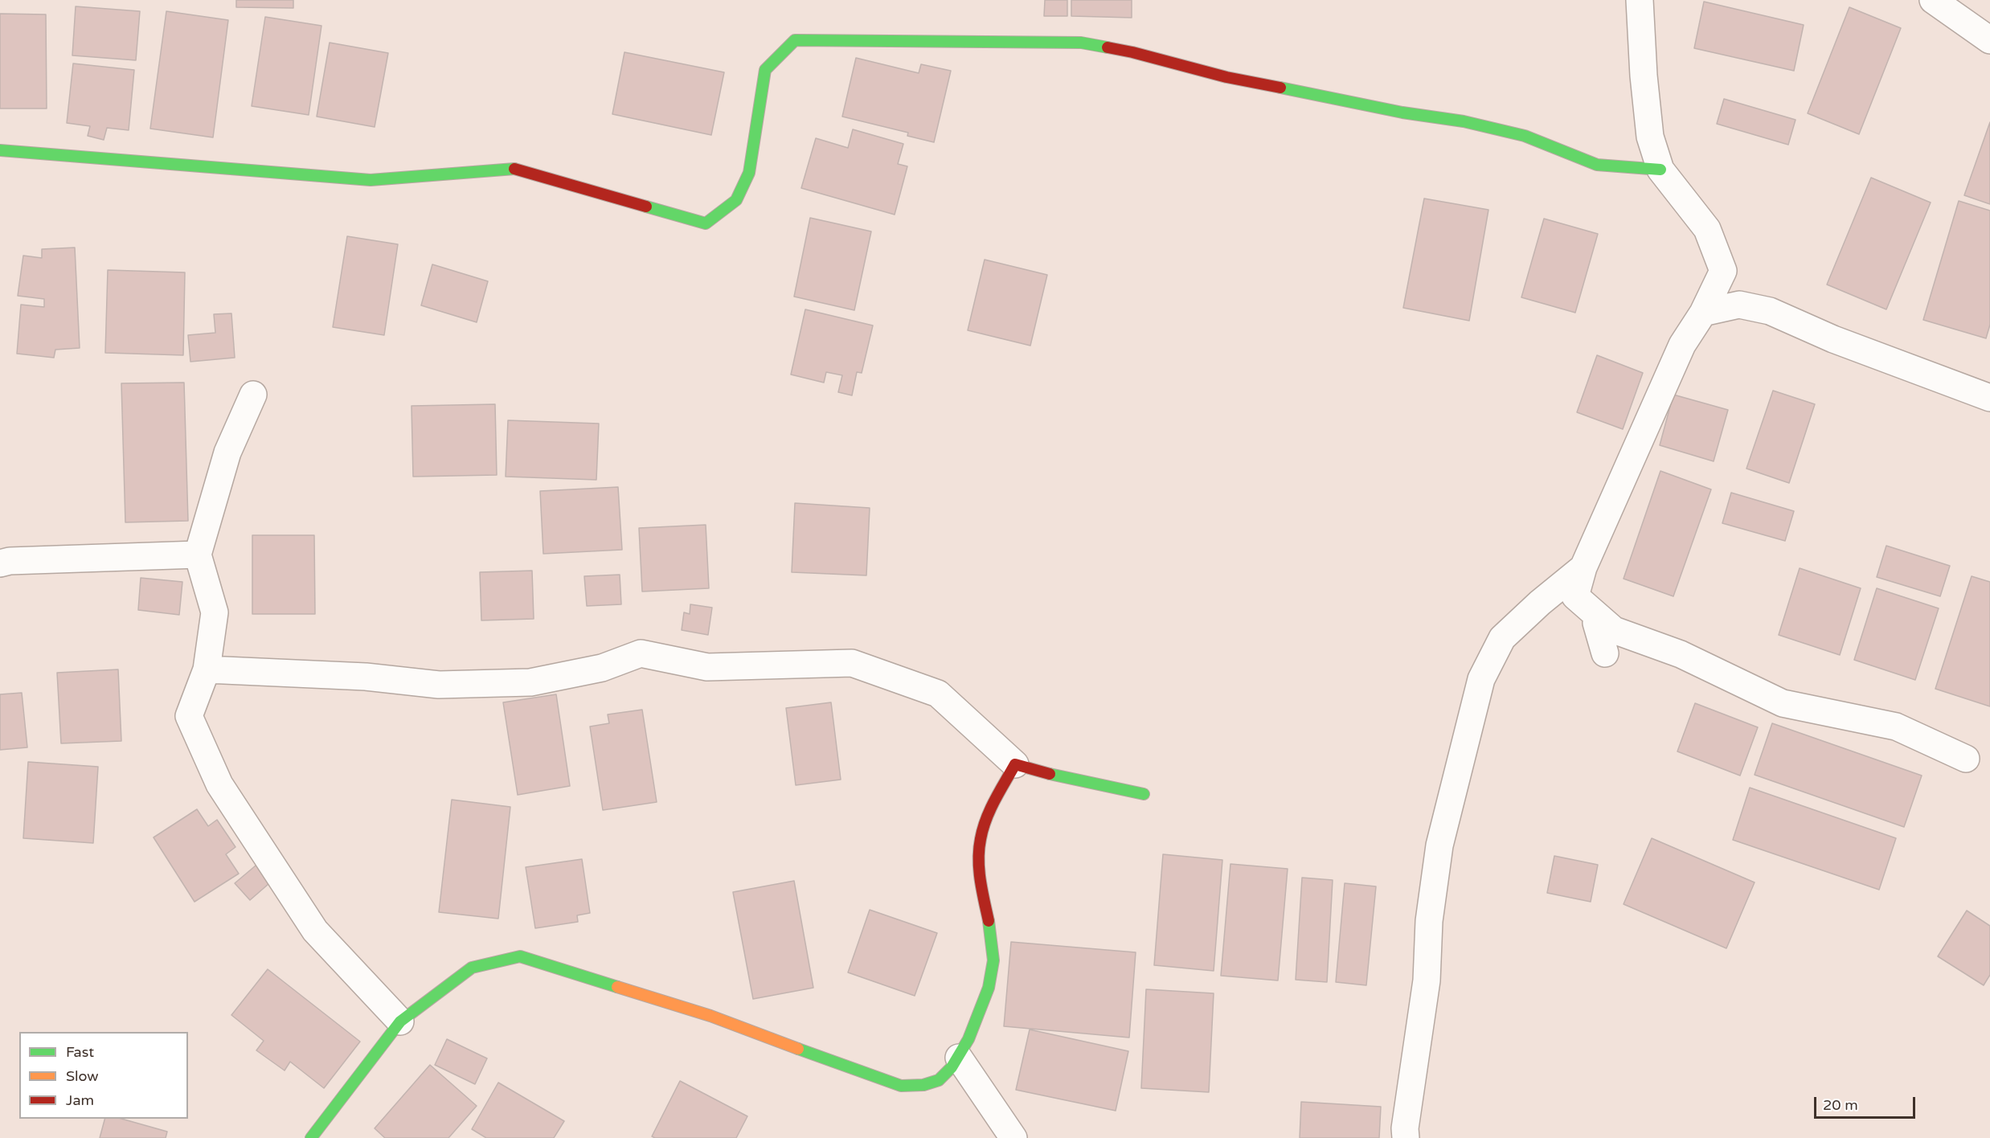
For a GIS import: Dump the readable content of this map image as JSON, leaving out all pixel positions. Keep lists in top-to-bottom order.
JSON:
{
  "legend": ["Fast", "Slow", "Jam"],
  "scale_bar": "20 m"
}
